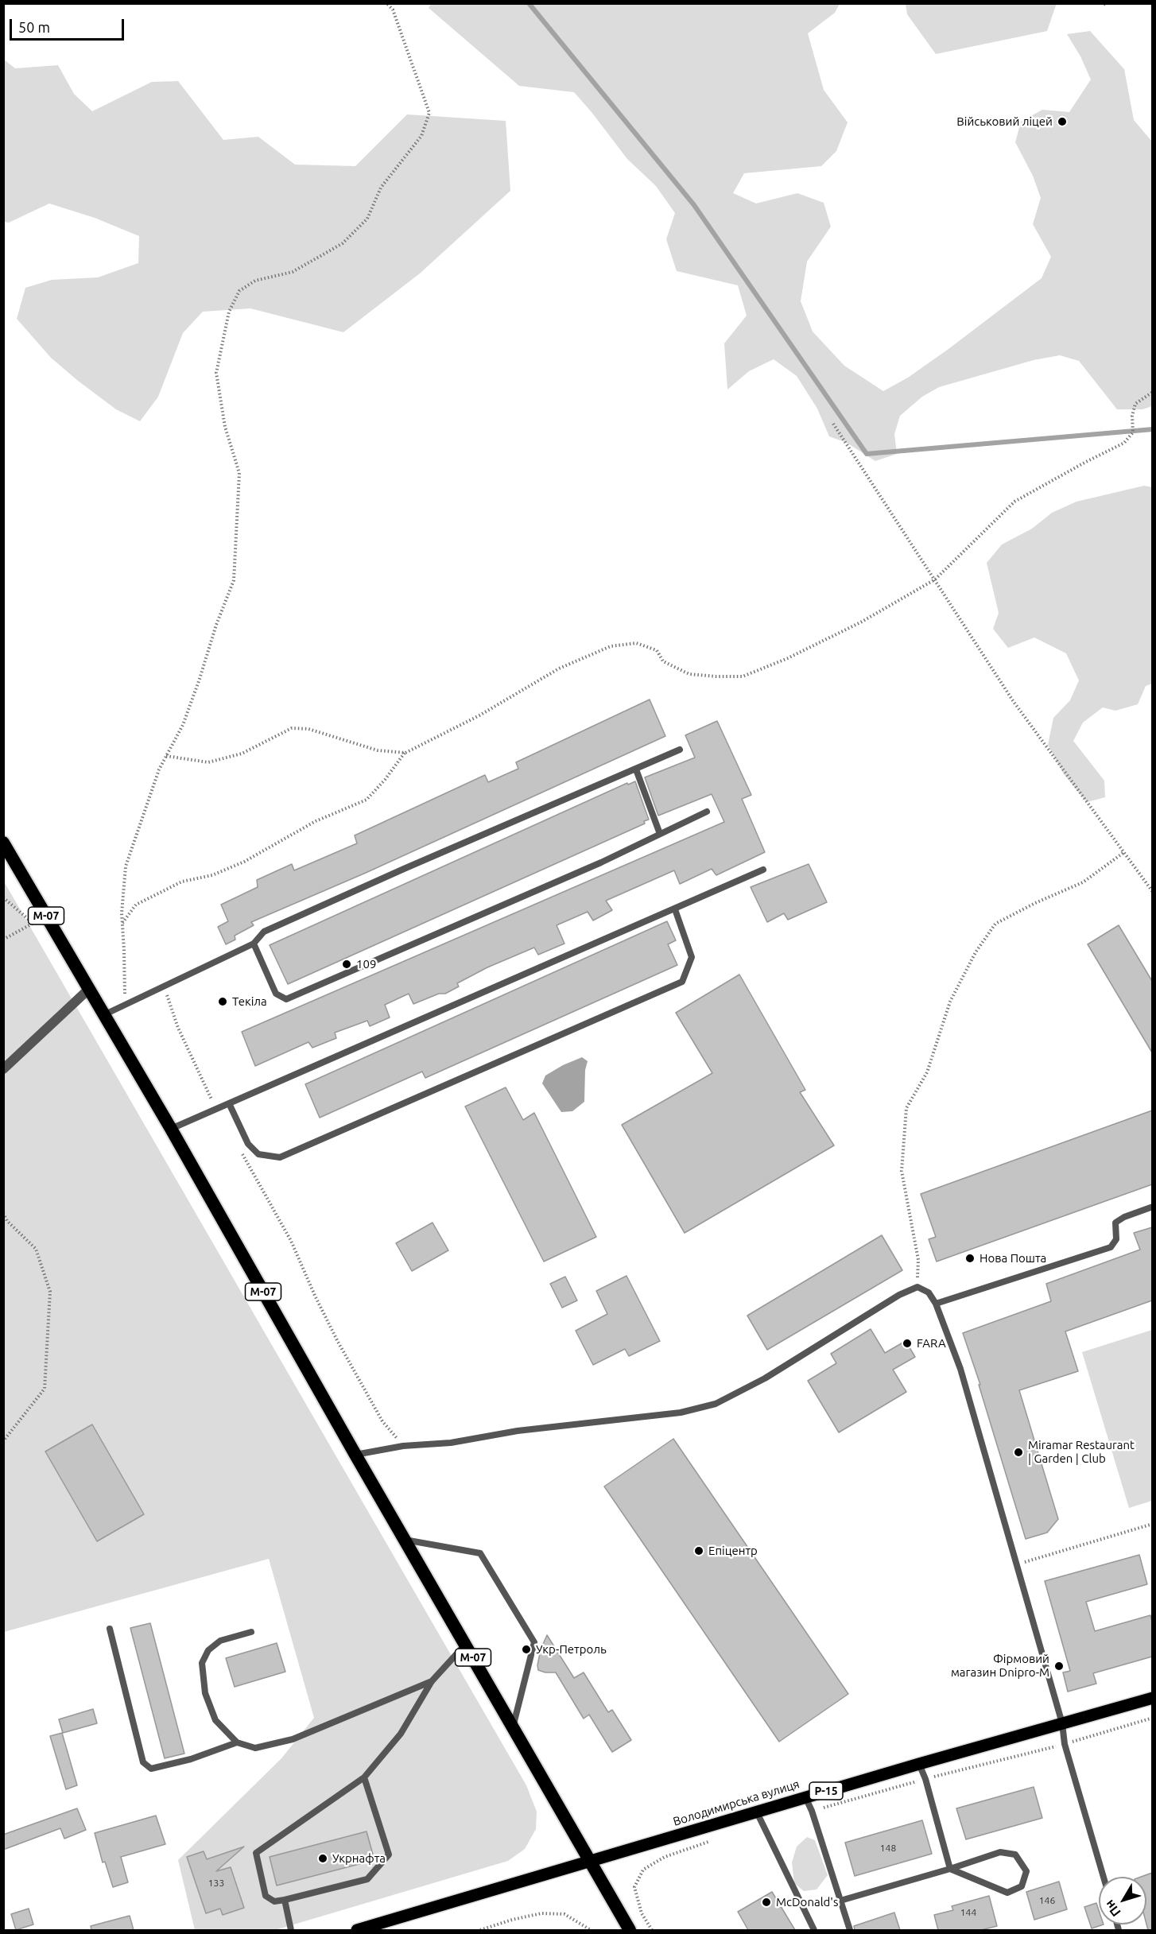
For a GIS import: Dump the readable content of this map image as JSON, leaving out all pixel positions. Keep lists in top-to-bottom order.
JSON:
{
  "streets": {
    "highway": ["М-07"],
    "main road": ["Р-15", "Володимирська вулиця"]
  },
  "crossings": [
    ["М-07", "Володимирська вулиця"]
  ],
  "places": [
    "Військовий ліцей",
    "109",
    "Текіла",
    "Нова Пошта",
    "FARA",
    "Miramar Restaurant | Garden | Club",
    "Епіцентр",
    "Укр-Петроль",
    "Фірмовий магазин Dnipro-M",
    "Укрнафта",
    "McDonald's"
  ],
  "house_numbers": [
    "148",
    "133",
    "146",
    "144"
  ],
  "scale_bar": "50 m",
  "north": "bottom left"
}
